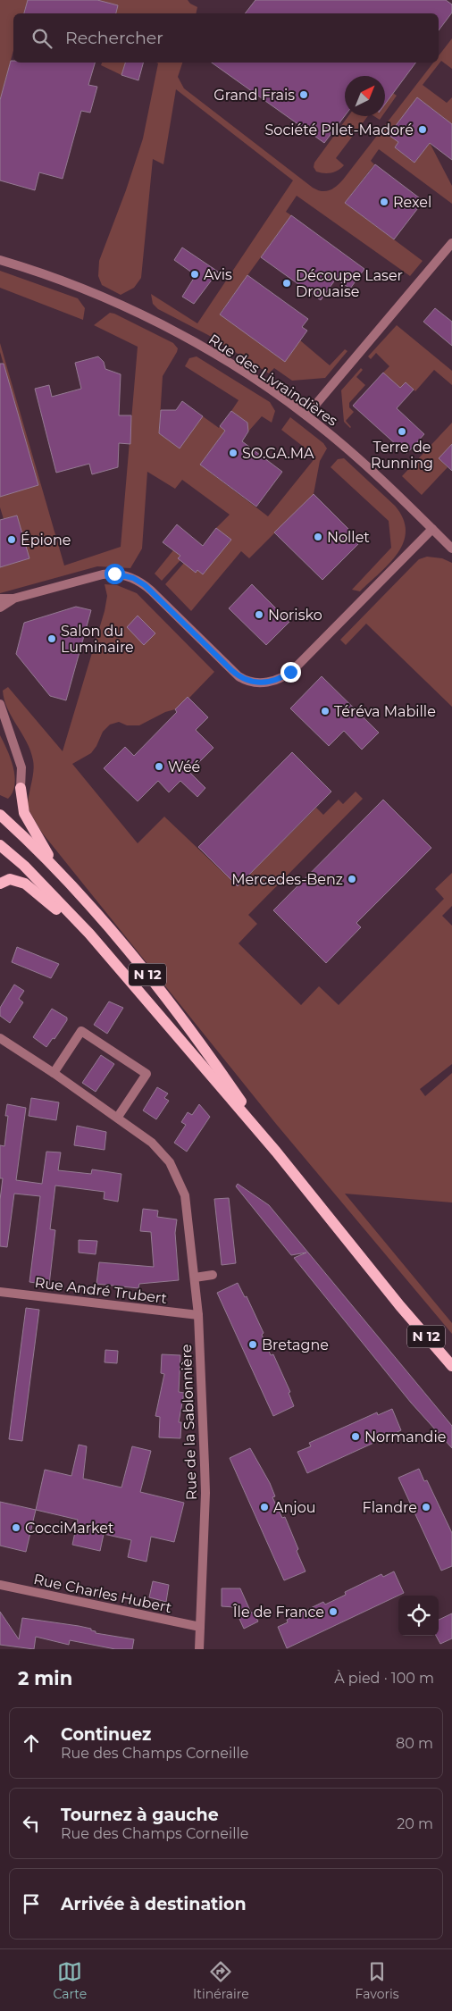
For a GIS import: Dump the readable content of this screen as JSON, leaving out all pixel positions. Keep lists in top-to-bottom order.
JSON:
{
  "streets": {
    "main road": ["N 12"],
    "street": [
      "Rue des Livraindières",
      "Rue André Trubert",
      "Rue de la Sablonnière",
      "Rue Charles Hubert"
    ]
  },
  "crossings": [
    ["Rue André Trubert", "Rue de la Sablonnière"],
    ["Rue de la Sablonnière", "Rue Charles Hubert"]
  ],
  "places": [
    "Grand Frais",
    "Société Pilet-Madoré",
    "Rexel",
    "Avis",
    "Découpe Laser Drouaise",
    "Terre de Running",
    "SO.GA.MA",
    "Nollet",
    "Épione",
    "Norisko",
    "Salon du Luminaire",
    "Téréva Mabille",
    "Wéé",
    "Mercedes-Benz",
    "Bretagne",
    "Normandie",
    "Anjou",
    "Flandre",
    "CocciMarket",
    "Île de France"
  ],
  "north": "top right",
  "page": {
    "search": "Rechercher",
    "heading": ["2 min", "À pied · 100 m"],
    "list": [
      ["Continuez", "Rue des Champs Corneille", "80 m"],
      ["Tournez à gauche", "Rue des Champs Corneille", "20 m"],
      "Arrivée à destination"
    ],
    "nav": ["Carte", "Itinéraire", "Favoris"]
  }
}
